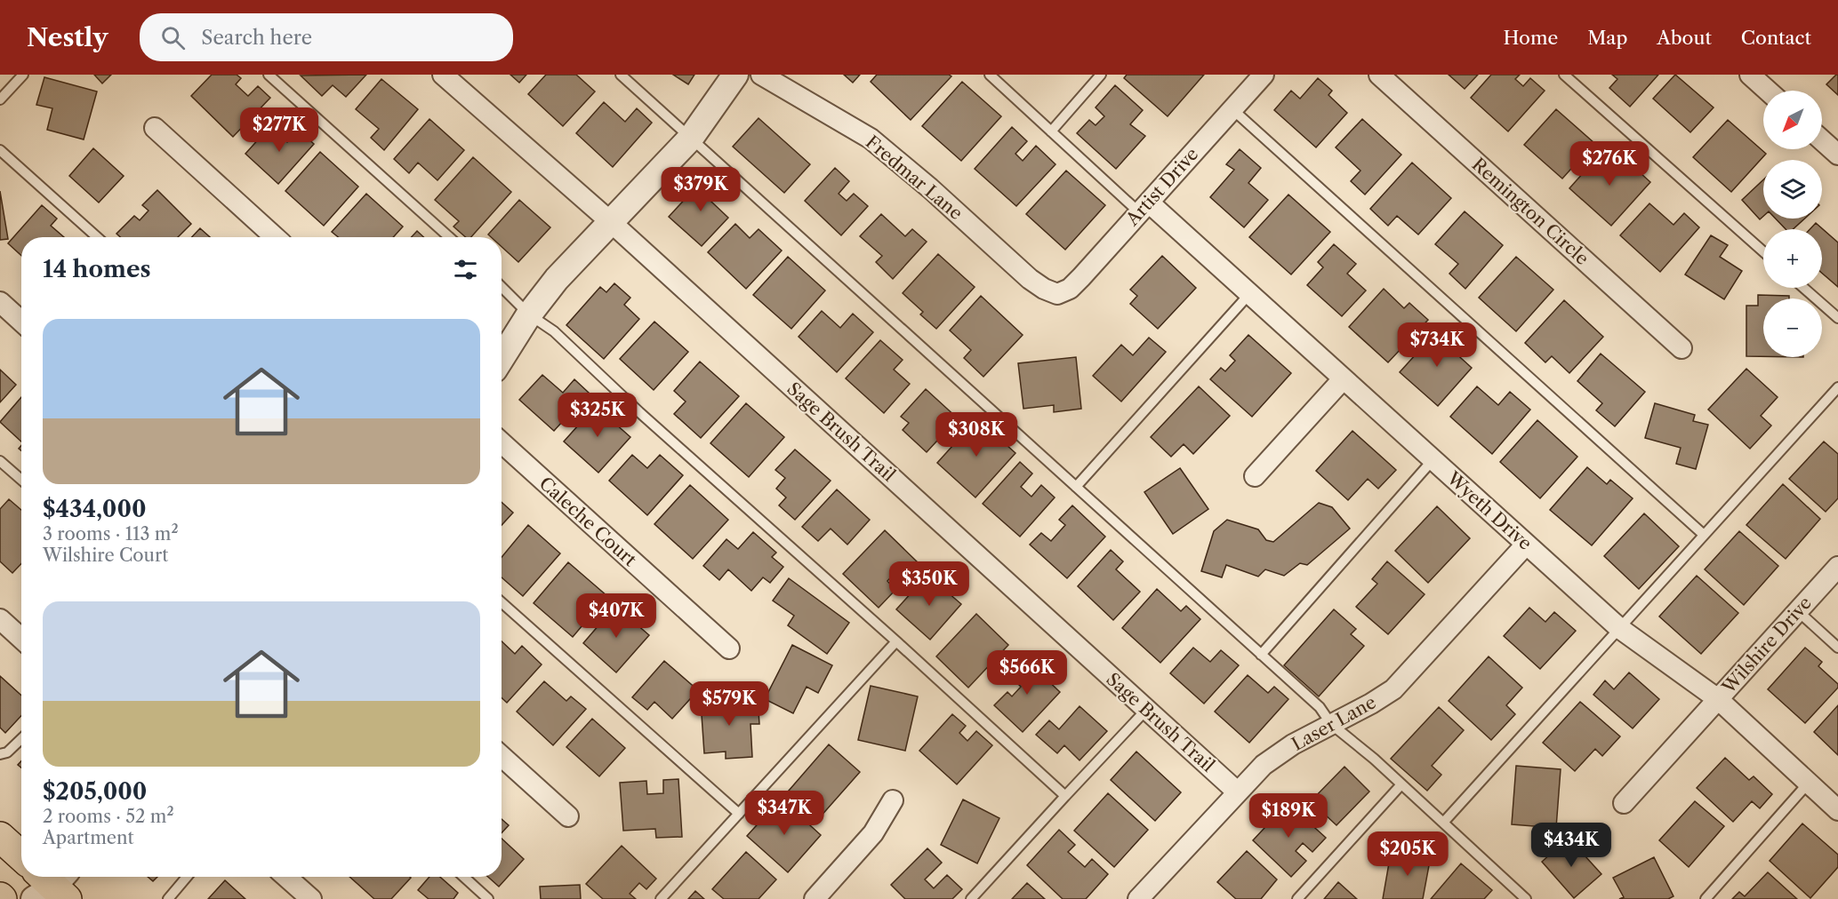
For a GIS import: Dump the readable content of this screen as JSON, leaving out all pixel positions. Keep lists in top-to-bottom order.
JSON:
{
  "streets": {
    "street": [
      "Fredmar Lane",
      "Artist Drive",
      "Remington Circle",
      "Sage Brush Trail",
      "Wyeth Drive",
      "Caleche Court",
      "Wilshire Drive",
      "Laser Lane"
    ]
  },
  "crossings": [
    ["Fredmar Lane", "Artist Drive"],
    ["Artist Drive", "Wyeth Drive"],
    ["Sage Brush Trail", "Laser Lane"],
    ["Wyeth Drive", "Wilshire Drive"],
    ["Wyeth Drive", "Laser Lane"]
  ],
  "north": "bottom left",
  "page": {
    "header": "Nestly",
    "search": "Search here",
    "nav": [
      "Home",
      "Map",
      "About",
      "Contact"
    ],
    "map_buttons": ["+", "−"],
    "price": [
      "$277K",
      "$276K",
      "$379K",
      "$734K",
      "$325K",
      "$308K",
      "$350K",
      "$407K",
      "$566K",
      "$579K",
      "$347K",
      "$189K",
      "$434K",
      "$205K"
    ],
    "heading": "14 homes",
    "list": [
      {
        "name": "$434,000",
        "note": "3 rooms · 113 m² · Wilshire Court"
      },
      {
        "name": "$205,000",
        "note": "2 rooms · 52 m² · Apartment"
      }
    ]
  }
}
